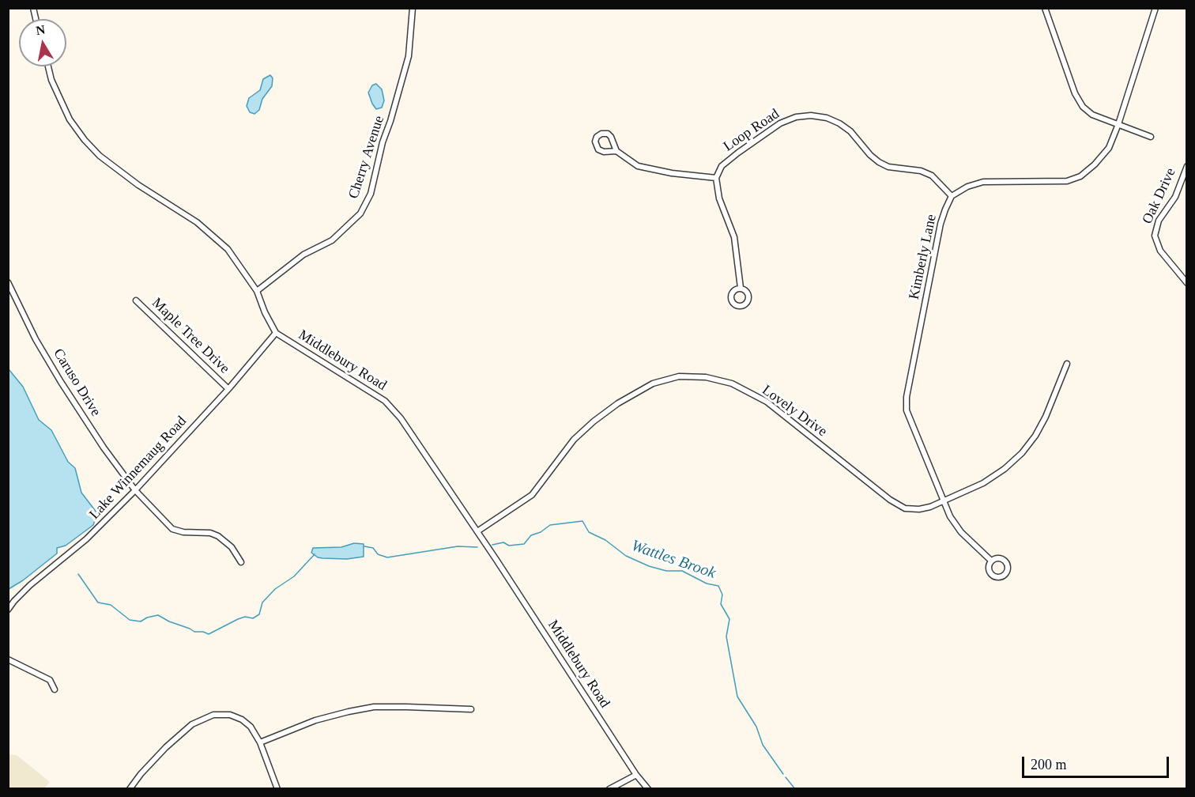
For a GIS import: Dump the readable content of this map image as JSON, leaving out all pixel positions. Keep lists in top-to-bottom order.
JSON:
{
  "streets": {
    "street": [
      "Loop Road",
      "Cherry Avenue",
      "Oak Drive",
      "Kimberly Lane",
      "Maple Tree Drive",
      "Middlebury Road",
      "Caruso Drive",
      "Lovely Drive",
      "Lake Winnemaug Road"
    ]
  },
  "crossings": [
    ["Loop Road", "Kimberly Lane"],
    ["Cherry Avenue", "Middlebury Road"],
    ["Kimberly Lane", "Lovely Drive"],
    ["Maple Tree Drive", "Lake Winnemaug Road"],
    ["Middlebury Road", "Lovely Drive"],
    ["Middlebury Road", "Lake Winnemaug Road"],
    ["Caruso Drive", "Lake Winnemaug Road"]
  ],
  "water": ["Wattles Brook"],
  "scale_bar": "200 m",
  "north": "top"
}
